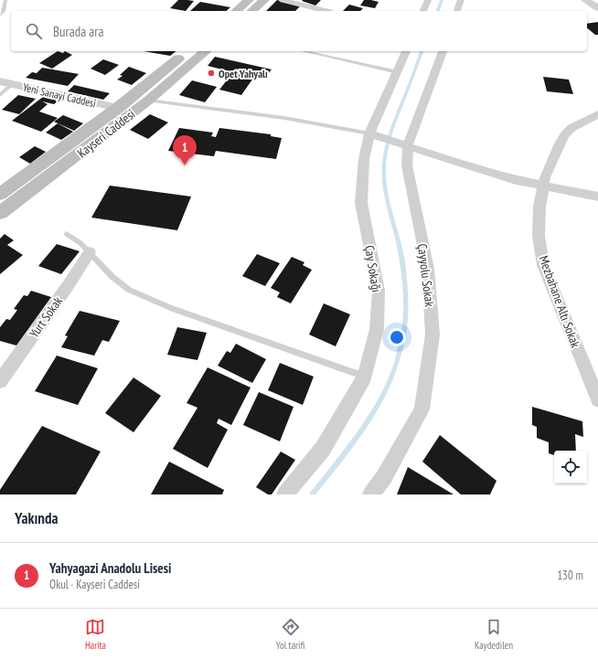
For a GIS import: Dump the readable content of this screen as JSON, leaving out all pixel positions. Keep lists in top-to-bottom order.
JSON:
{
  "streets": {
    "main road": ["Kayseri Caddesi"],
    "street": [
      "Yeni Sanayi Caddesi",
      "Çay Sokağı",
      "Çayyolu Sokak",
      "Mezbahane Altı Sokak",
      "Yurt Sokak"
    ]
  },
  "crossings": [
    ["Yeni Sanayi Caddesi", "Kayseri Caddesi"]
  ],
  "places": ["Opet Yahyalı"],
  "page": {
    "search": "Burada ara",
    "pins": "1",
    "heading": "Yakında",
    "list": [
      {
        "mark": "1",
        "name": "Yahyagazi Anadolu Lisesi",
        "note": "Okul · Kayseri Caddesi",
        "value": "130 m"
      }
    ],
    "nav": ["Harita", "Yol tarifi", "Kaydedilen"]
  }
}
